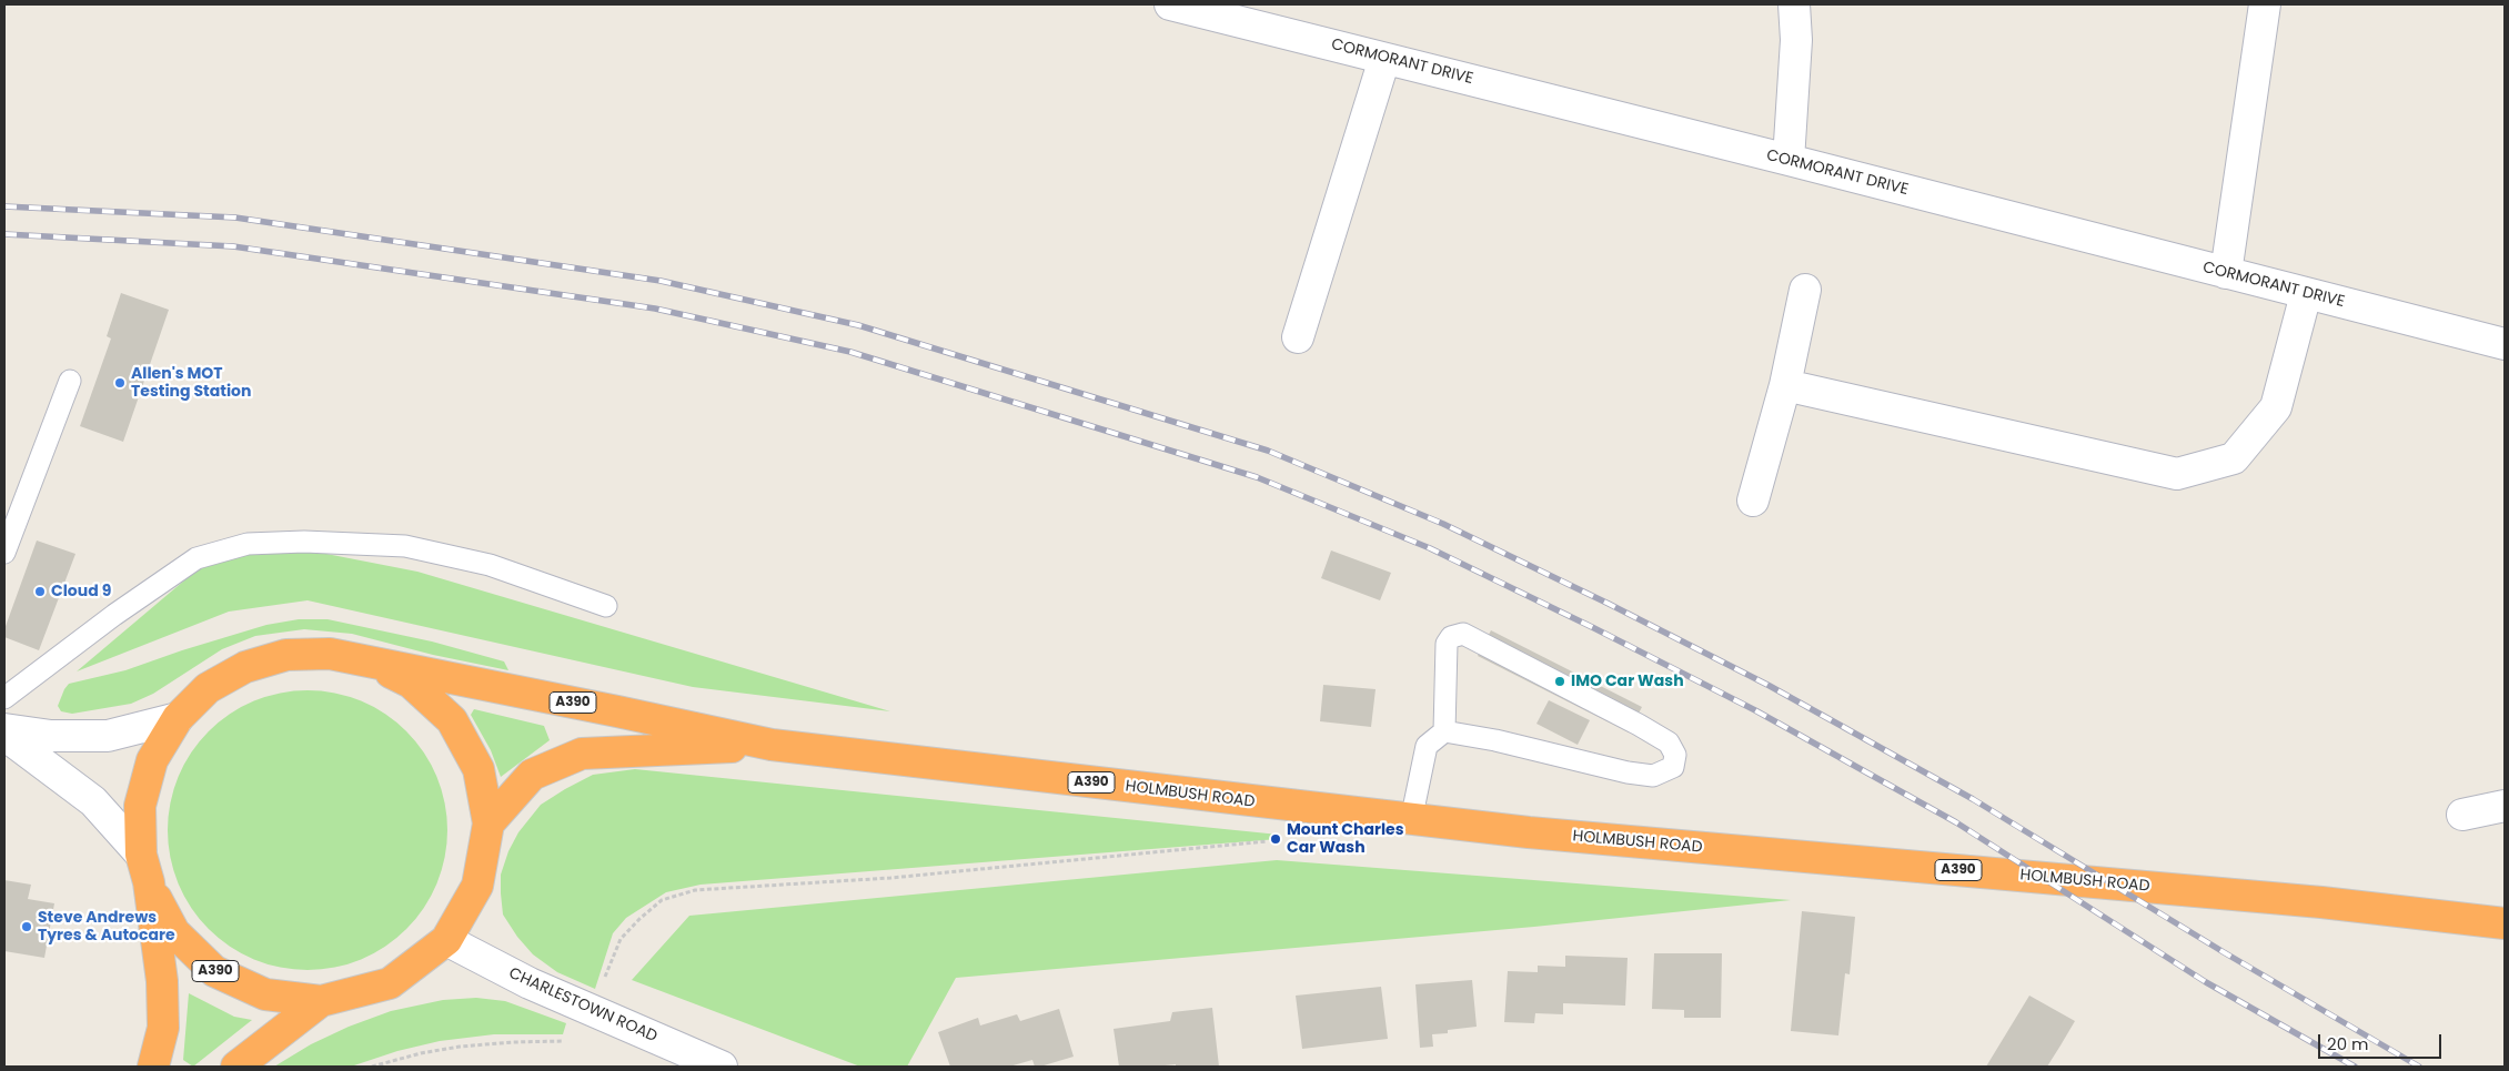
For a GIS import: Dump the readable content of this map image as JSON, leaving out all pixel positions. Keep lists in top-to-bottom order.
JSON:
{
  "streets": {
    "highway": ["A390", "HOLMBUSH ROAD"],
    "street": ["CORMORANT DRIVE", "CHARLESTOWN ROAD"]
  },
  "crossings": [
    ["A390", "HOLMBUSH ROAD"],
    ["A390", "CHARLESTOWN ROAD"]
  ],
  "places": [
    "Allen's MOT Testing Station",
    "Cloud 9",
    "IMO Car Wash",
    "Mount Charles Car Wash",
    "Steve Andrews Tyres & Autocare"
  ],
  "scale_bar": "20 m"
}
